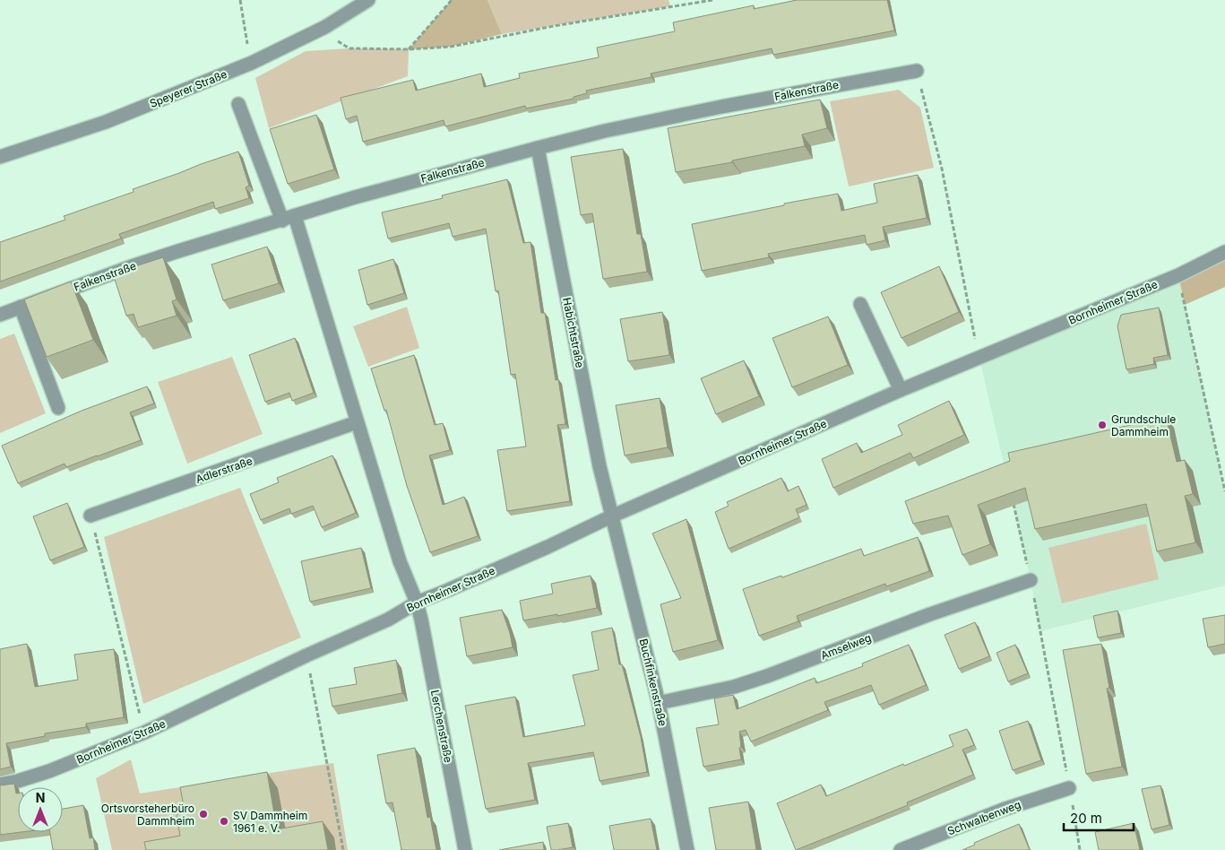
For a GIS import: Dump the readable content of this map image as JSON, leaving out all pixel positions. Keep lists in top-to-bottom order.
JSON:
{
  "streets": {
    "street": [
      "Speyerer Straße",
      "Falkenstraße",
      "Bornheimer Straße",
      "Habichtstraße",
      "Adlerstraße",
      "Amselweg",
      "Buchfinkenstraße",
      "Lerchenstraße",
      "Schwalbenweg"
    ]
  },
  "crossings": [
    ["Falkenstraße", "Habichtstraße"],
    ["Bornheimer Straße", "Habichtstraße"],
    ["Bornheimer Straße", "Buchfinkenstraße"],
    ["Bornheimer Straße", "Lerchenstraße"],
    ["Habichtstraße", "Buchfinkenstraße"],
    ["Amselweg", "Buchfinkenstraße"]
  ],
  "places": ["Grundschule Dammheim", "Ortsvorsteherbüro Dammheim", "SV Dammheim 1961 e. V."],
  "scale_bar": "20 m",
  "north": "top"
}
